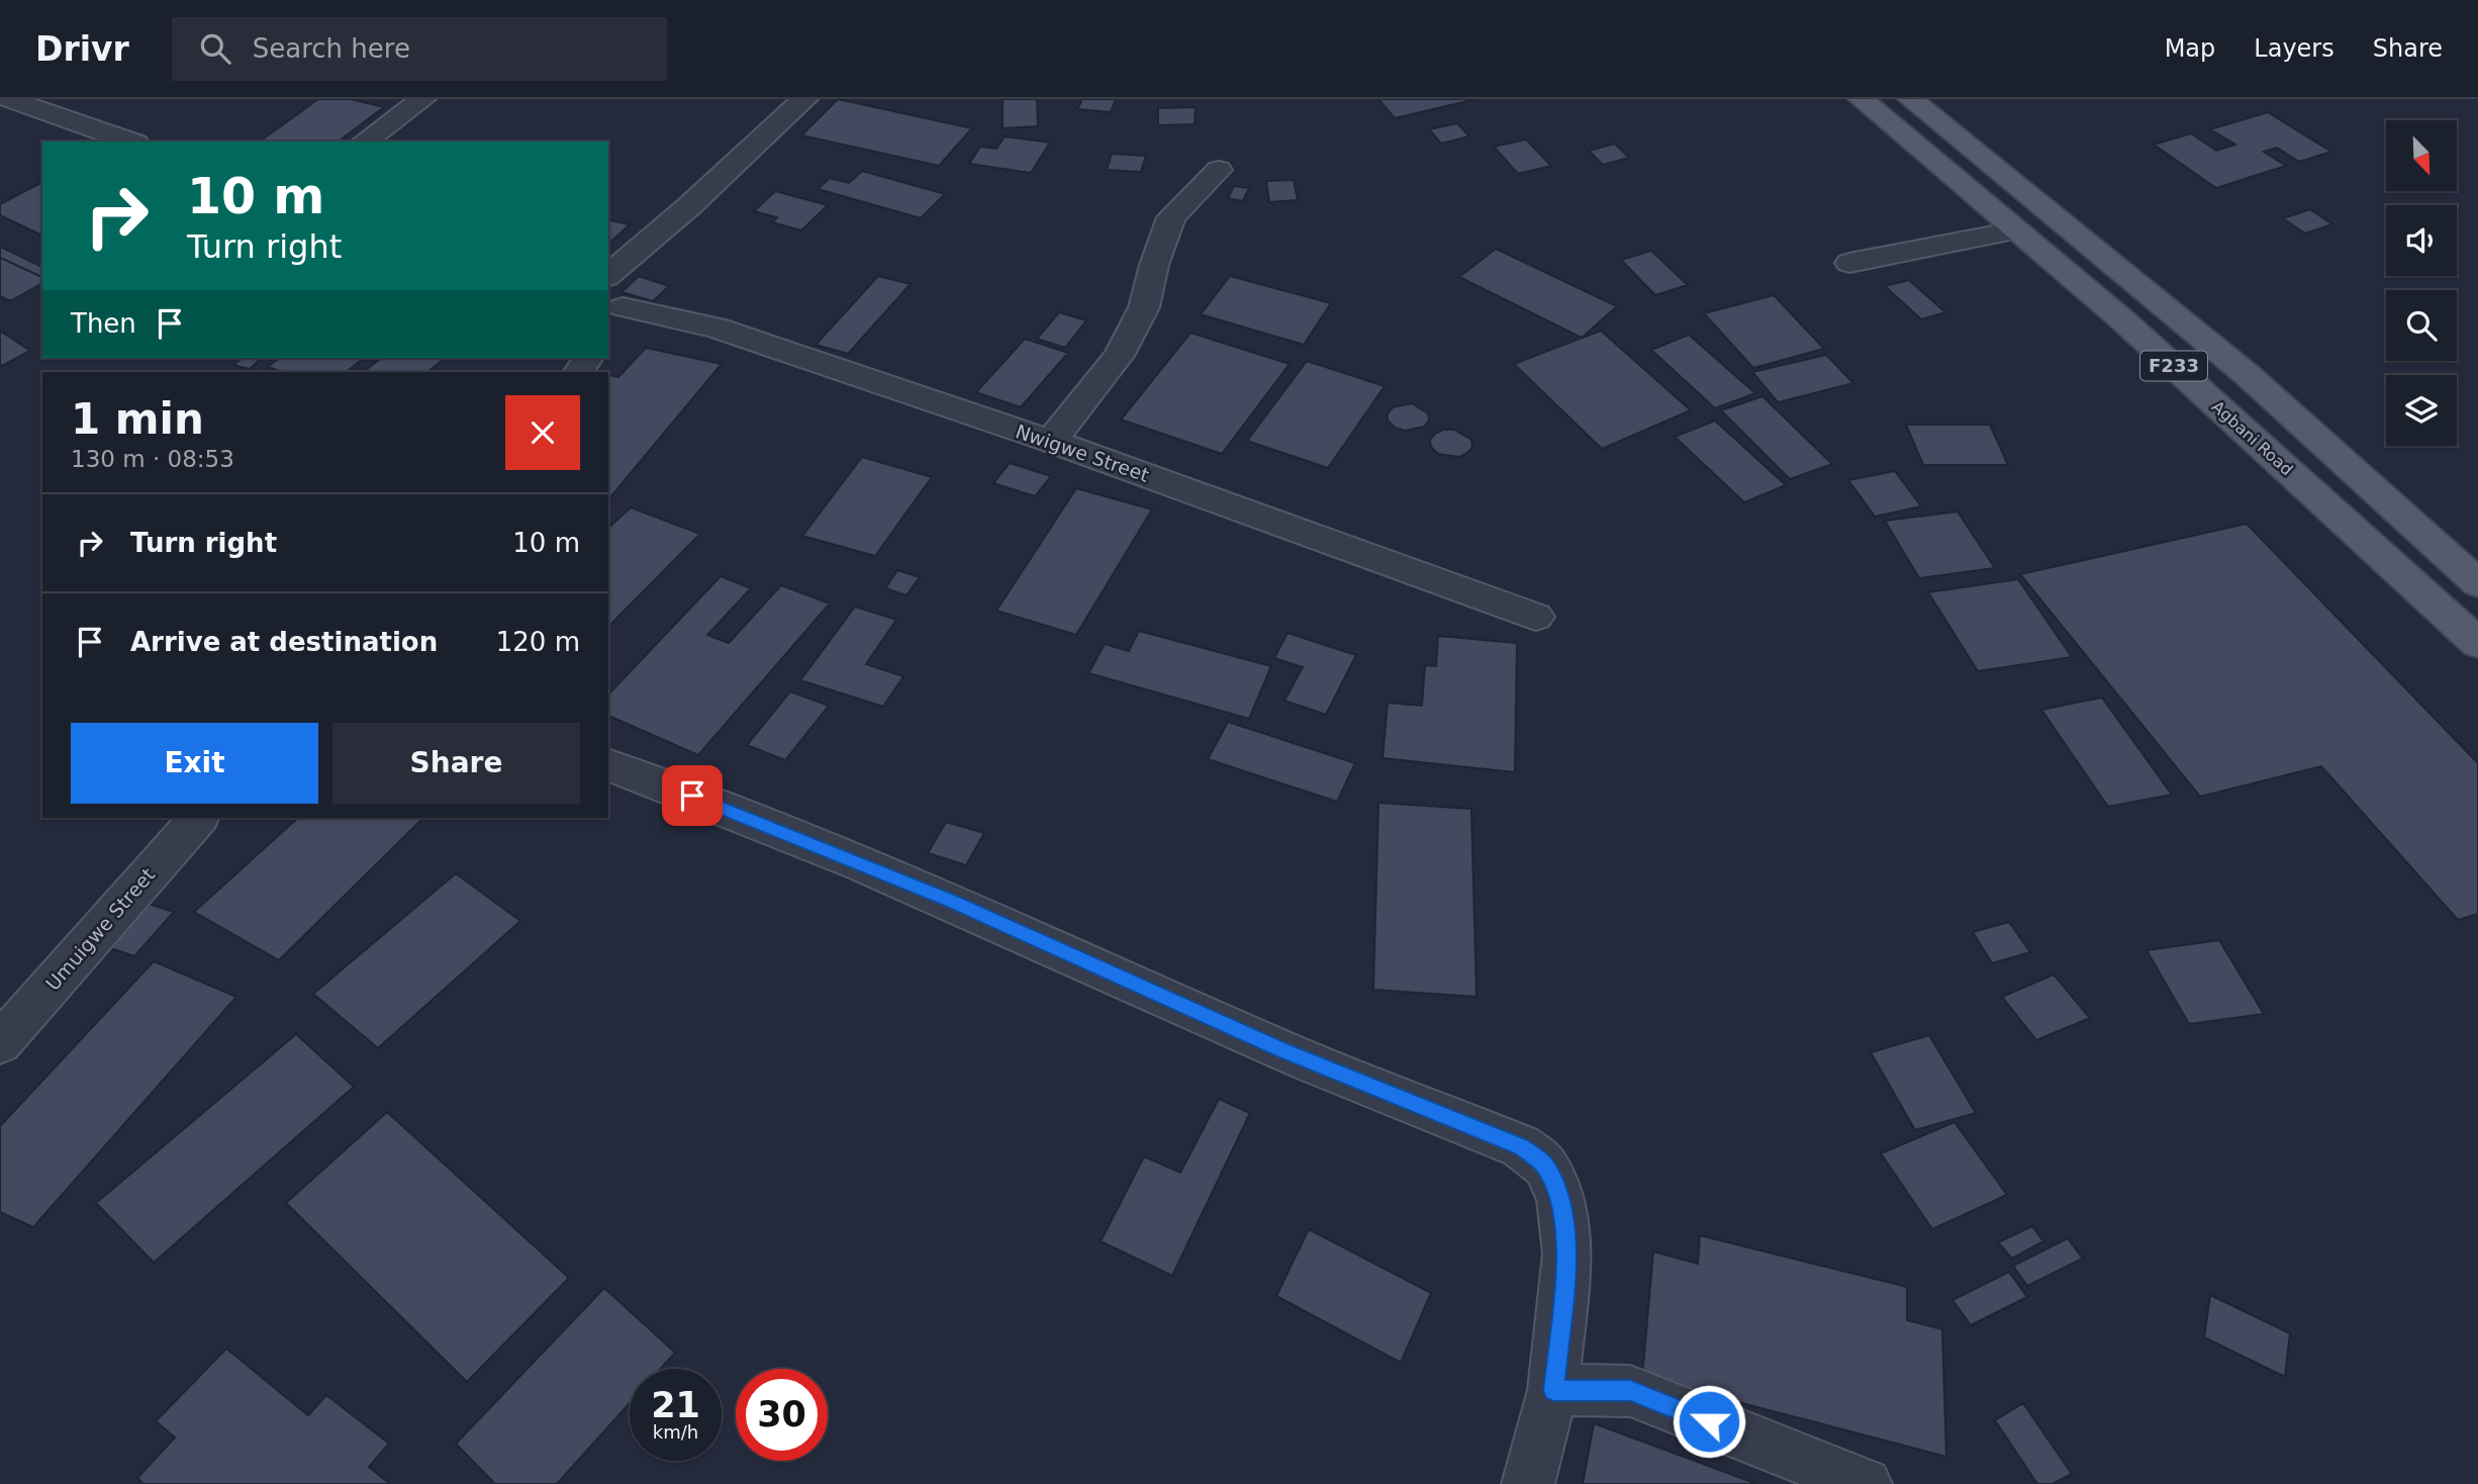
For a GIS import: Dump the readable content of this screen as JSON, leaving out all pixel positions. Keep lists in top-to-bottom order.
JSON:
{
  "streets": {
    "main road": ["F233", "Agbani Road"],
    "street": ["Nwigwe Street", "Umuigwe Street"]
  },
  "north": "bottom right",
  "page": {
    "header": "Drivr",
    "search": "Search here",
    "nav": ["Map", "Layers", "Share"],
    "turn": ["10 m", "Turn right"],
    "then": "Then",
    "heading": ["1 min", "130 m · 08:53"],
    "list": [
      {
        "name": "Turn right",
        "value": "10 m"
      },
      {
        "name": "Arrive at destination",
        "value": "120 m"
      }
    ],
    "buttons": ["Exit", "Share"],
    "speed": "21 km/h",
    "limit": "30"
  }
}
